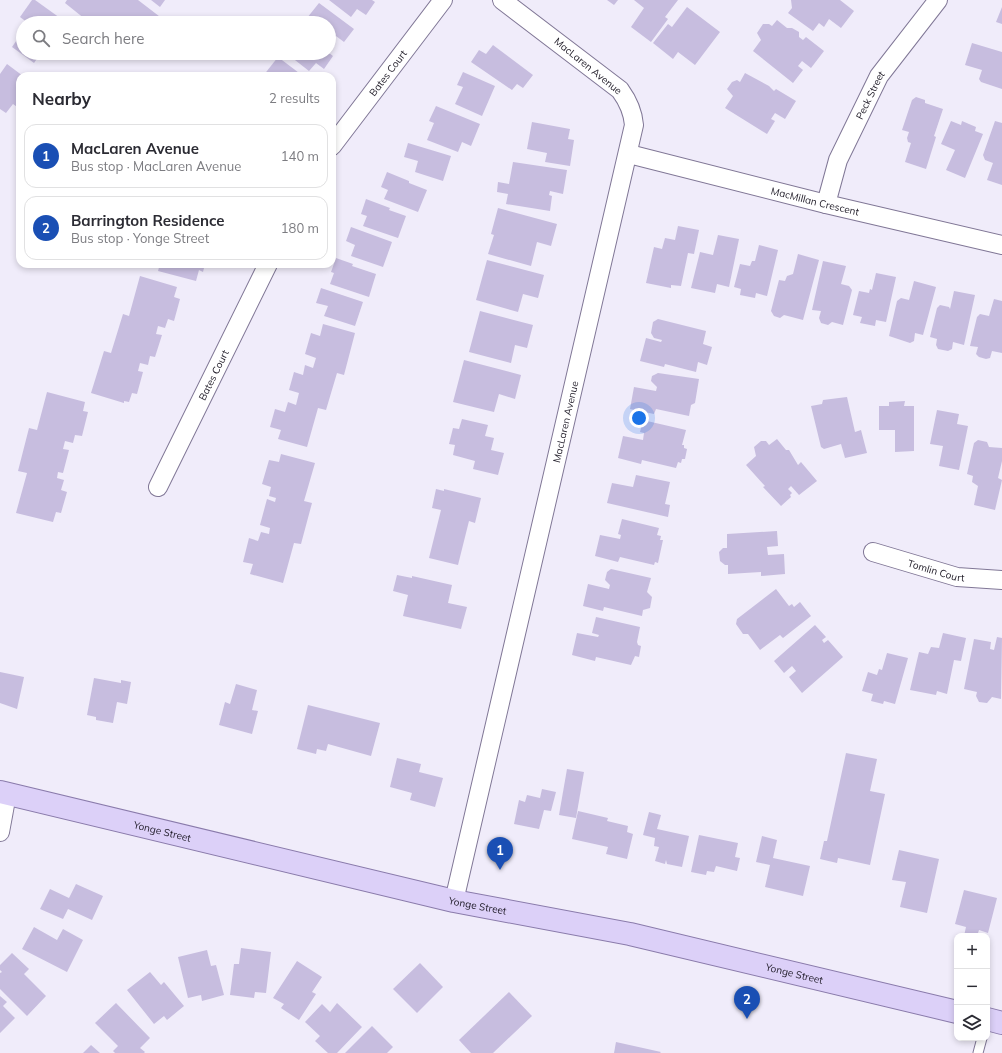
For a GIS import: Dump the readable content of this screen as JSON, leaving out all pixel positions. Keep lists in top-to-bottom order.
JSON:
{
  "streets": {
    "main road": ["Yonge Street"],
    "street": [
      "MacLaren Avenue",
      "Bates Court",
      "Peck Street",
      "MacMillan Crescent",
      "Tomlin Court"
    ]
  },
  "crossings": [
    ["MacLaren Avenue", "MacMillan Crescent"],
    ["MacLaren Avenue", "Yonge Street"],
    ["Peck Street", "MacMillan Crescent"]
  ],
  "page": {
    "search": "Search here",
    "heading": ["Nearby", "2 results"],
    "list": [
      {
        "mark": "1",
        "name": "MacLaren Avenue",
        "note": "Bus stop · MacLaren Avenue",
        "value": "140 m"
      },
      {
        "mark": "2",
        "name": "Barrington Residence",
        "note": "Bus stop · Yonge Street",
        "value": "180 m"
      }
    ],
    "pins": ["1", "2"],
    "map_buttons": ["+", "−"]
  }
}
